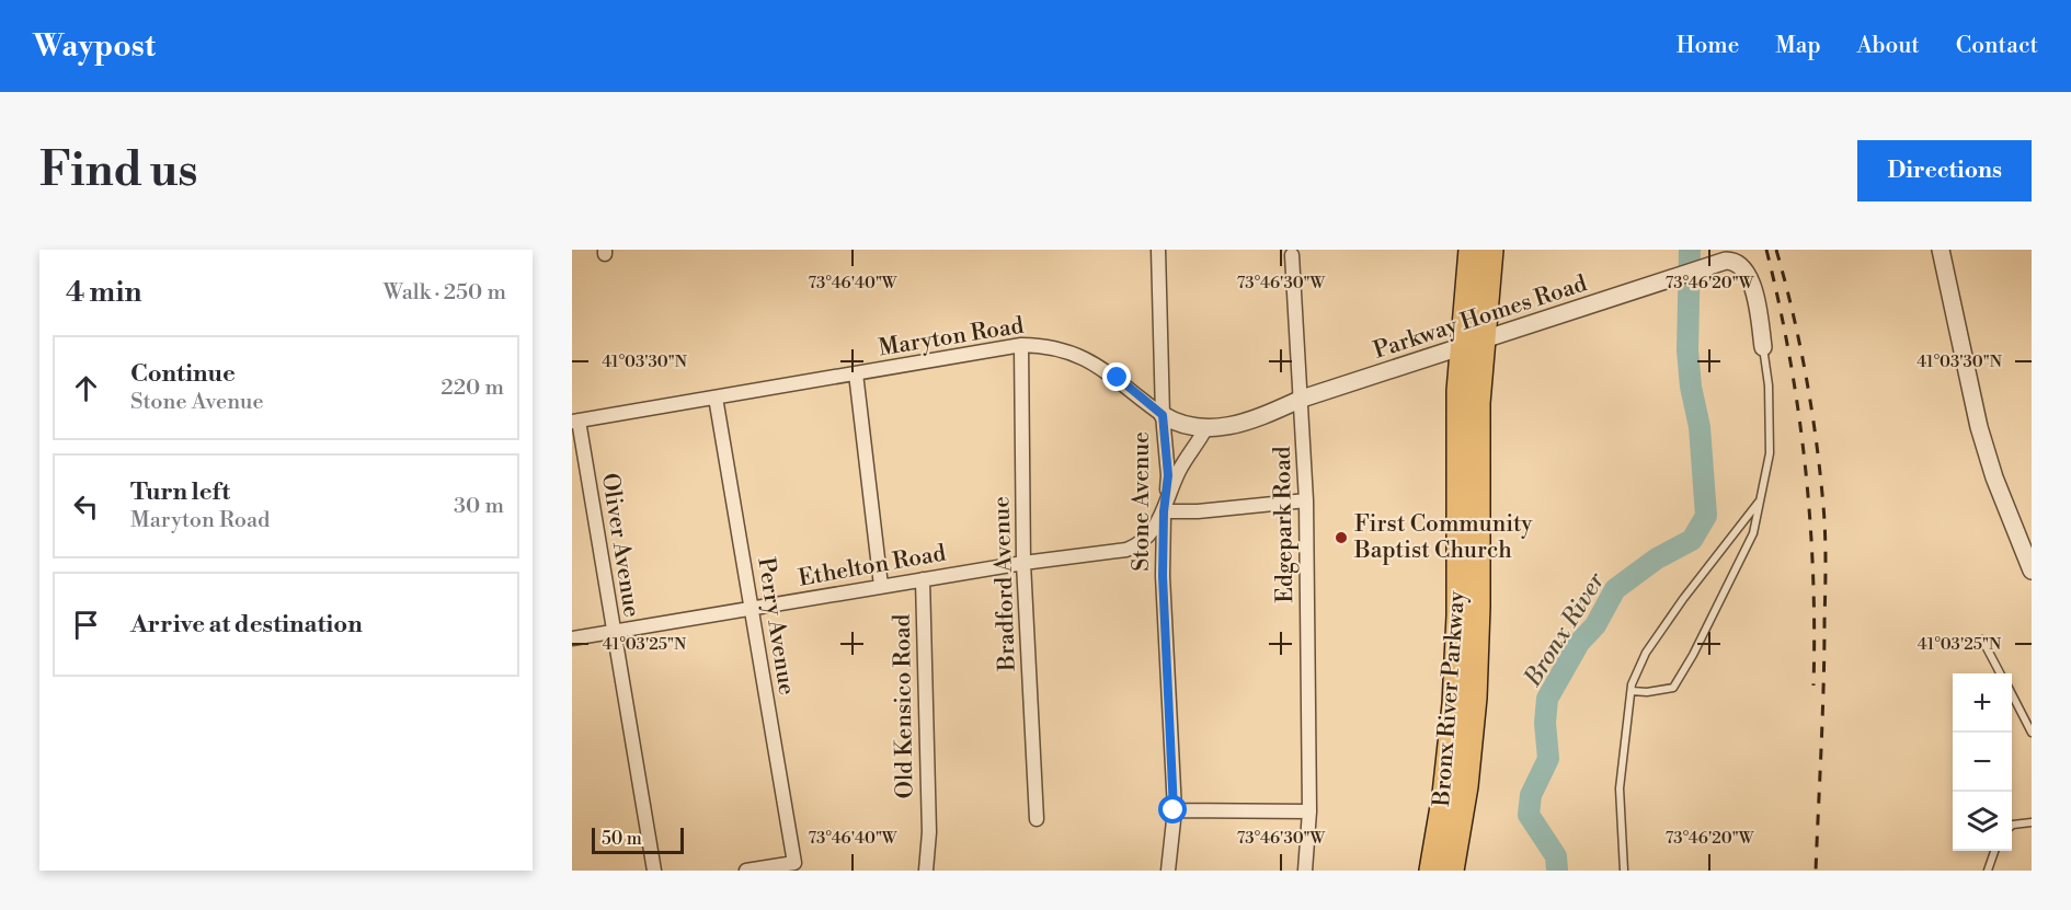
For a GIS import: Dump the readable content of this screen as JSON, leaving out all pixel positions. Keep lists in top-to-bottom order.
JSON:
{
  "streets": {
    "highway": ["Bronx River Parkway"],
    "street": [
      "Parkway Homes Road",
      "Maryton Road",
      "Stone Avenue",
      "Edgepark Road",
      "Oliver Avenue",
      "Ethelton Road",
      "Bradford Avenue",
      "Perry Avenue",
      "Old Kensico Road"
    ]
  },
  "crossings": [
    ["Parkway Homes Road", "Maryton Road"],
    ["Parkway Homes Road", "Stone Avenue"],
    ["Parkway Homes Road", "Edgepark Road"],
    ["Parkway Homes Road", "Bronx River Parkway"],
    ["Maryton Road", "Stone Avenue"],
    ["Maryton Road", "Oliver Avenue"],
    ["Maryton Road", "Bradford Avenue"],
    ["Maryton Road", "Perry Avenue"],
    ["Stone Avenue", "Ethelton Road"],
    ["Oliver Avenue", "Ethelton Road"],
    ["Ethelton Road", "Bradford Avenue"],
    ["Ethelton Road", "Perry Avenue"],
    ["Ethelton Road", "Old Kensico Road"]
  ],
  "water": ["Bronx River"],
  "places": ["First Community Baptist Church"],
  "scale_bar": "50 m",
  "page": {
    "header": "Waypost",
    "nav": [
      "Home",
      "Map",
      "About",
      "Contact"
    ],
    "buttons": "Directions",
    "title": "Find us",
    "heading": ["4 min", "Walk · 250 m"],
    "list": [
      ["Continue", "Stone Avenue", "220 m"],
      ["Turn left", "Maryton Road", "30 m"],
      "Arrive at destination"
    ],
    "map_buttons": ["+", "−"],
    "scale": "50 m"
  },
  "coordinates": [
    "73°46'40\"W",
    "73°46'30\"W",
    "73°46'20\"W",
    "41°03'30\"N",
    "41°03'25\"N"
  ]
}
